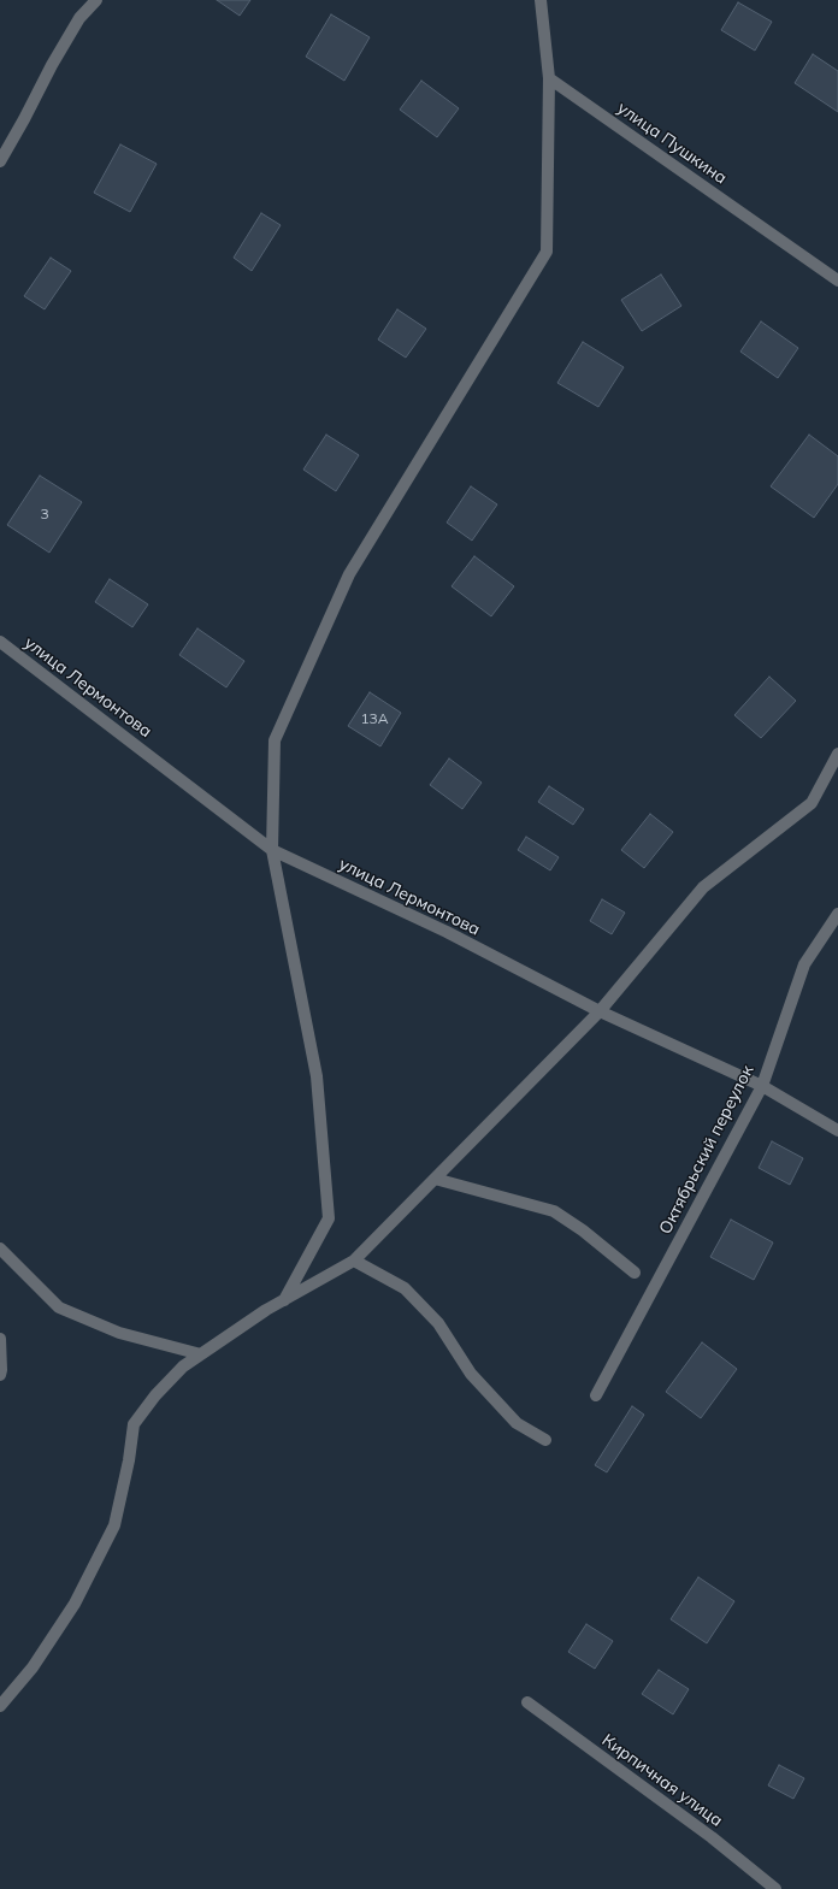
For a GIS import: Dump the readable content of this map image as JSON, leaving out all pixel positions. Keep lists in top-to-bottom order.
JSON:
{
  "streets": {
    "street": [
      "улица Пушкина",
      "улица Лермонтова",
      "Октябрьский переулок",
      "Кирпичная улица"
    ]
  },
  "crossings": [
    ["улица Лермонтова", "Октябрьский переулок"]
  ],
  "house_numbers": ["3", "13А"]
}
